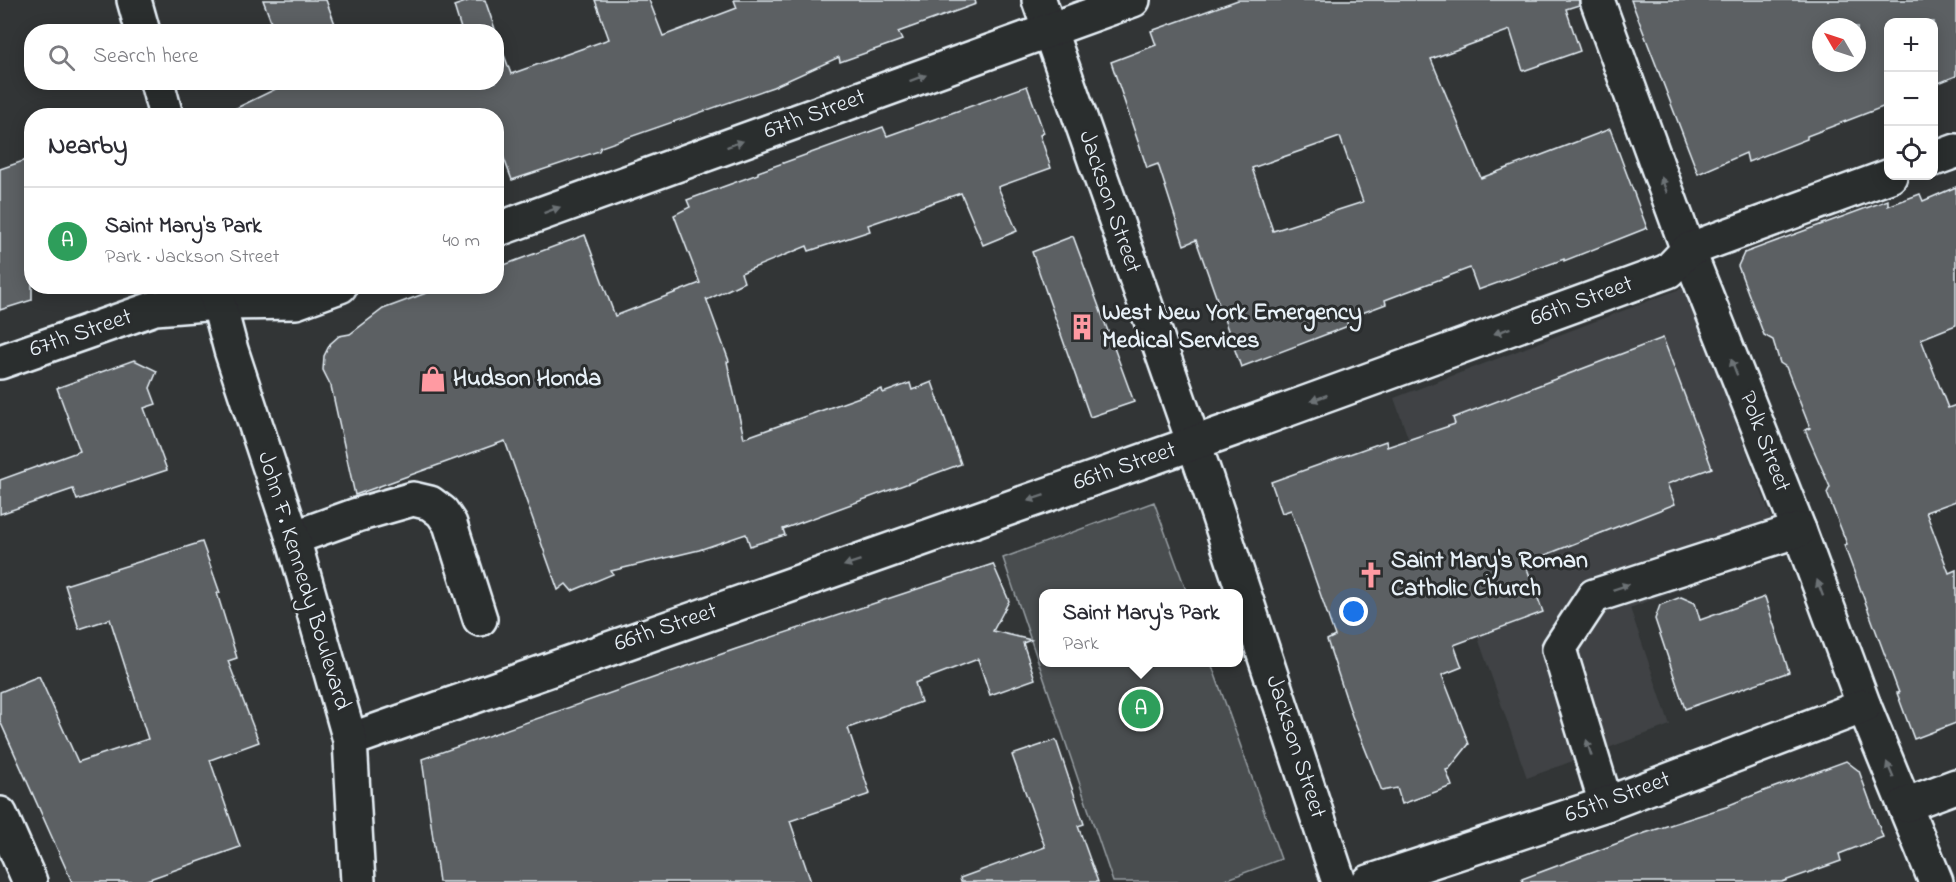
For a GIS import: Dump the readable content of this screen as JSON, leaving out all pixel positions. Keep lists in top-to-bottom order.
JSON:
{
  "streets": {
    "street": [
      "67th Street",
      "Jackson Street",
      "66th Street",
      "Polk Street",
      "John F. Kennedy Boulevard",
      "65th Street"
    ]
  },
  "crossings": [
    ["67th Street", "Jackson Street"],
    ["67th Street", "John F. Kennedy Boulevard"],
    ["Jackson Street", "66th Street"],
    ["66th Street", "Polk Street"],
    ["66th Street", "John F. Kennedy Boulevard"],
    ["Polk Street", "65th Street"]
  ],
  "one_way": ["67th Street", "66th Street", "Polk Street"],
  "places": {
    "building": ["West New York Emergency Medical Services"],
    "shop": ["Hudson Honda"],
    "church": ["Saint Mary's Roman Catholic Church"]
  },
  "north": "top left",
  "page": {
    "map_buttons": ["+", "−"],
    "search": "Search here",
    "heading": "Nearby",
    "list": [
      {
        "mark": "A",
        "name": "Saint Mary's Park",
        "note": "Park · Jackson Street",
        "value": "40 m"
      }
    ],
    "popup": ["Saint Mary's Park", "Park"],
    "pins": "A"
  }
}
